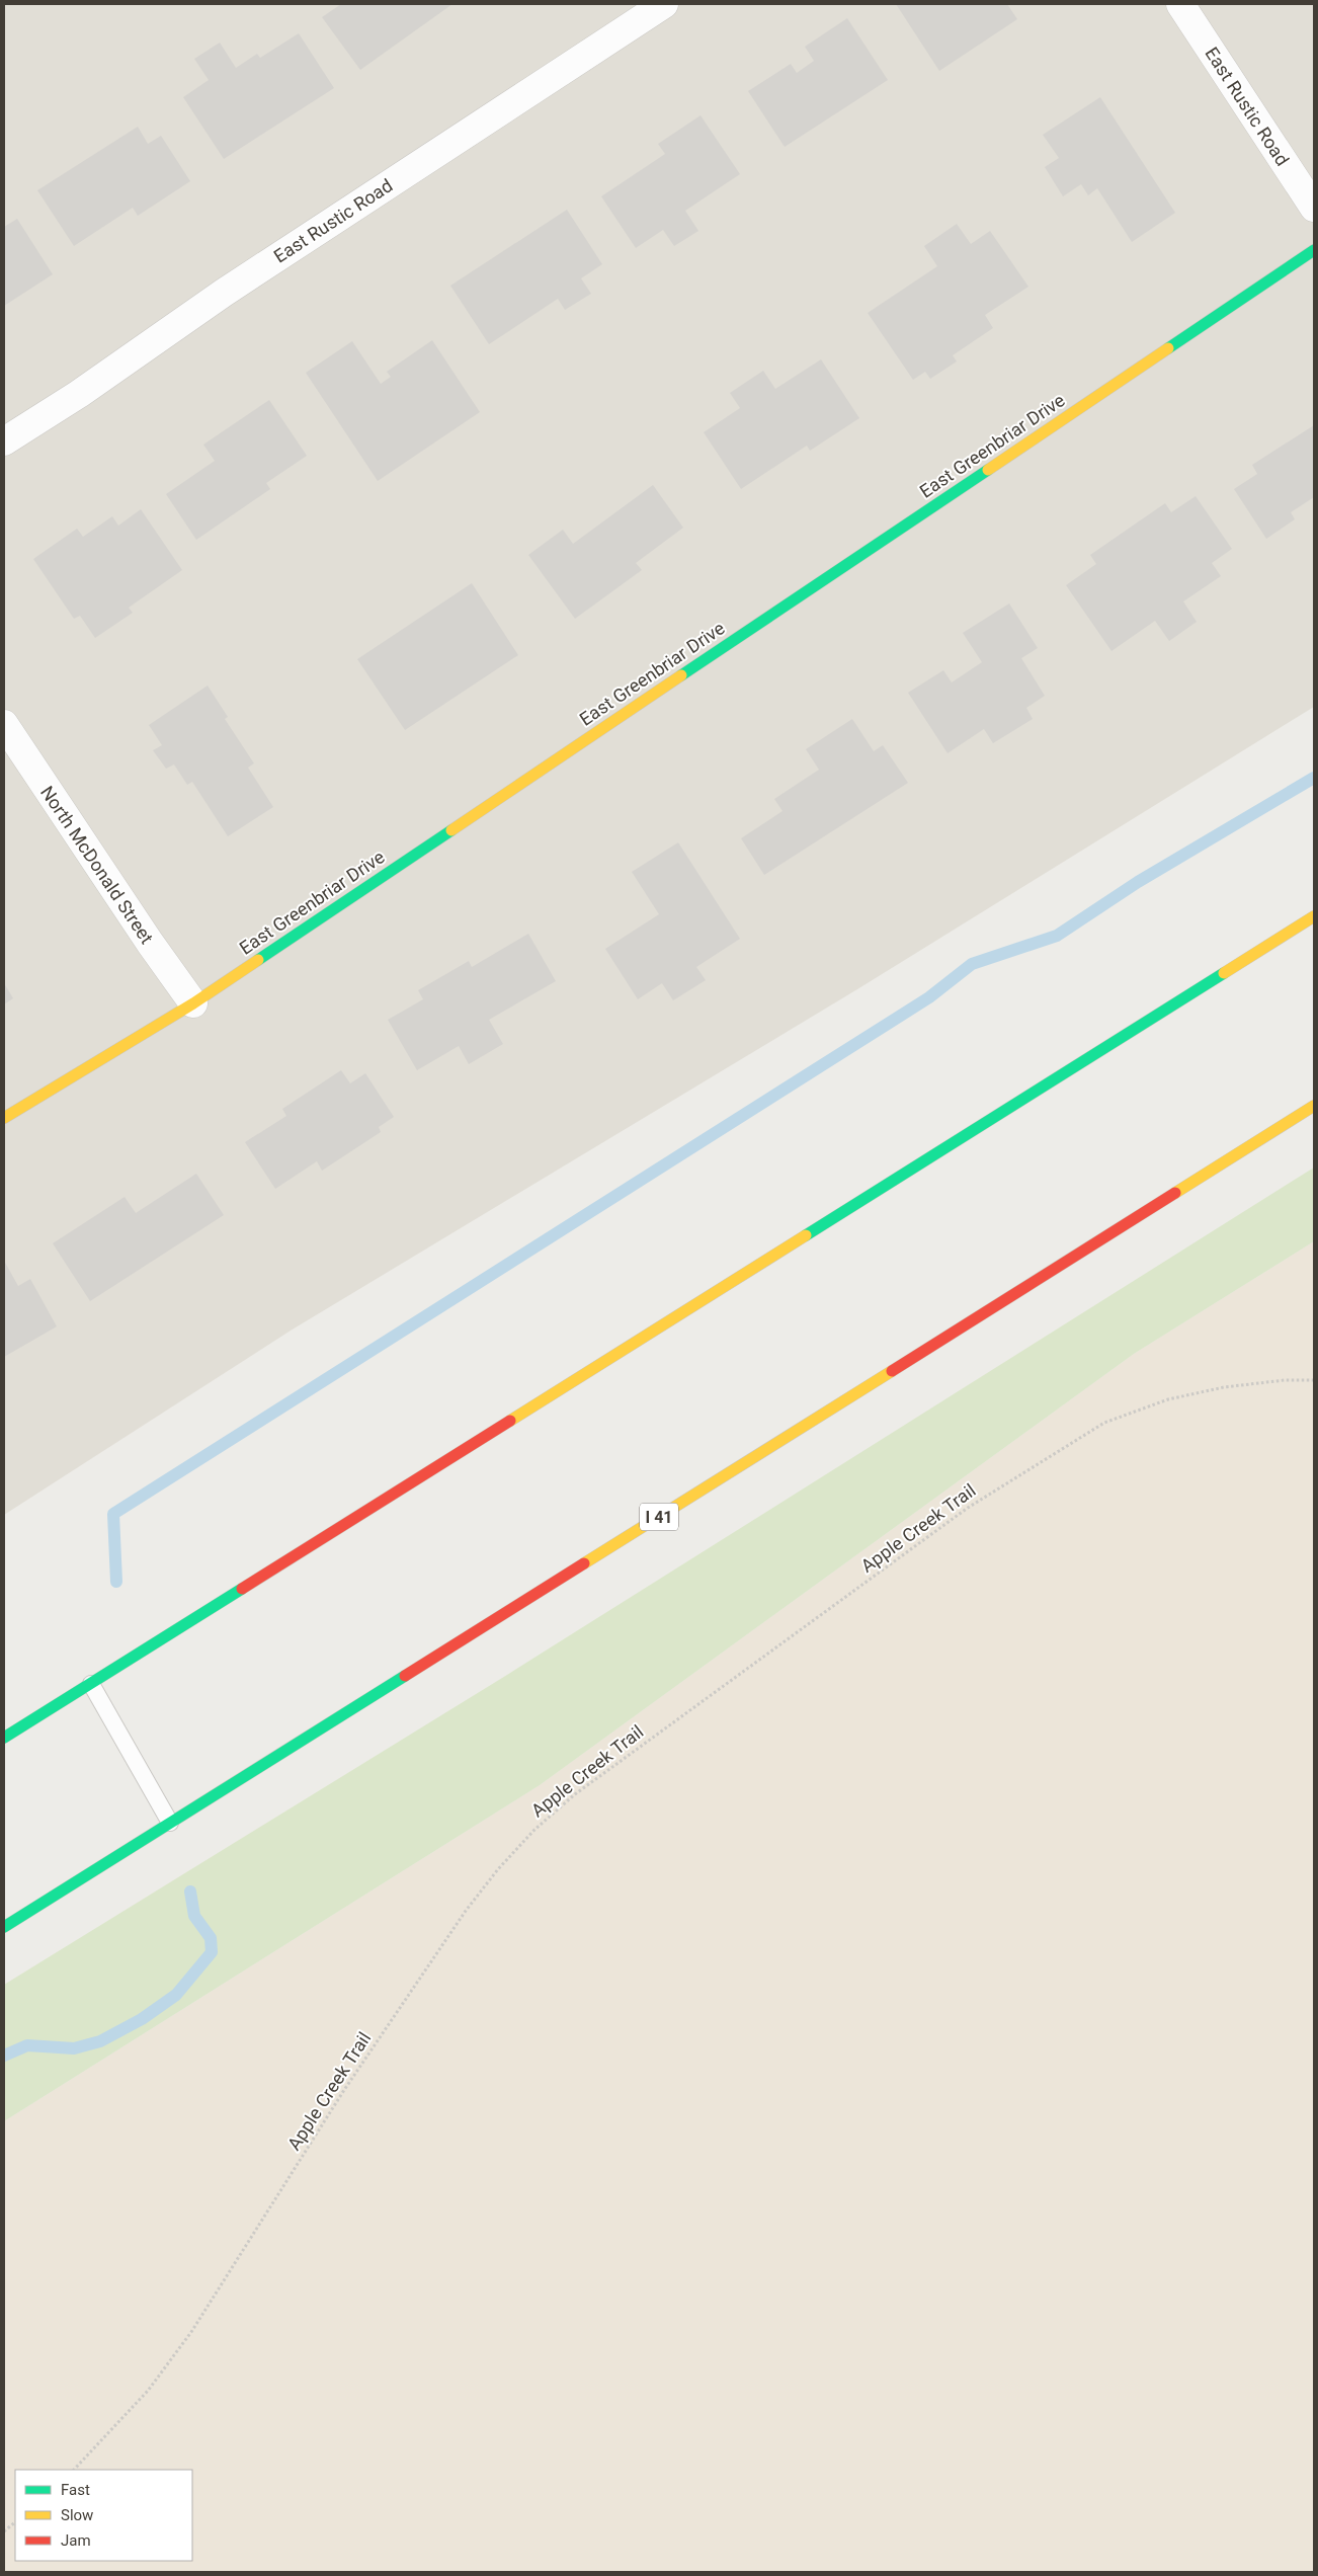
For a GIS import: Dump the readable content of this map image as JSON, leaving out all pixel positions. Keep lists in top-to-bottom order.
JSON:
{
  "streets": {
    "main road": ["East Greenbriar Drive", "I 41"],
    "street": ["East Rustic Road", "North McDonald Street"],
    "path": ["Apple Creek Trail"]
  },
  "crossings": [
    ["East Greenbriar Drive", "North McDonald Street"]
  ],
  "legend": ["Fast", "Slow", "Jam"]
}
